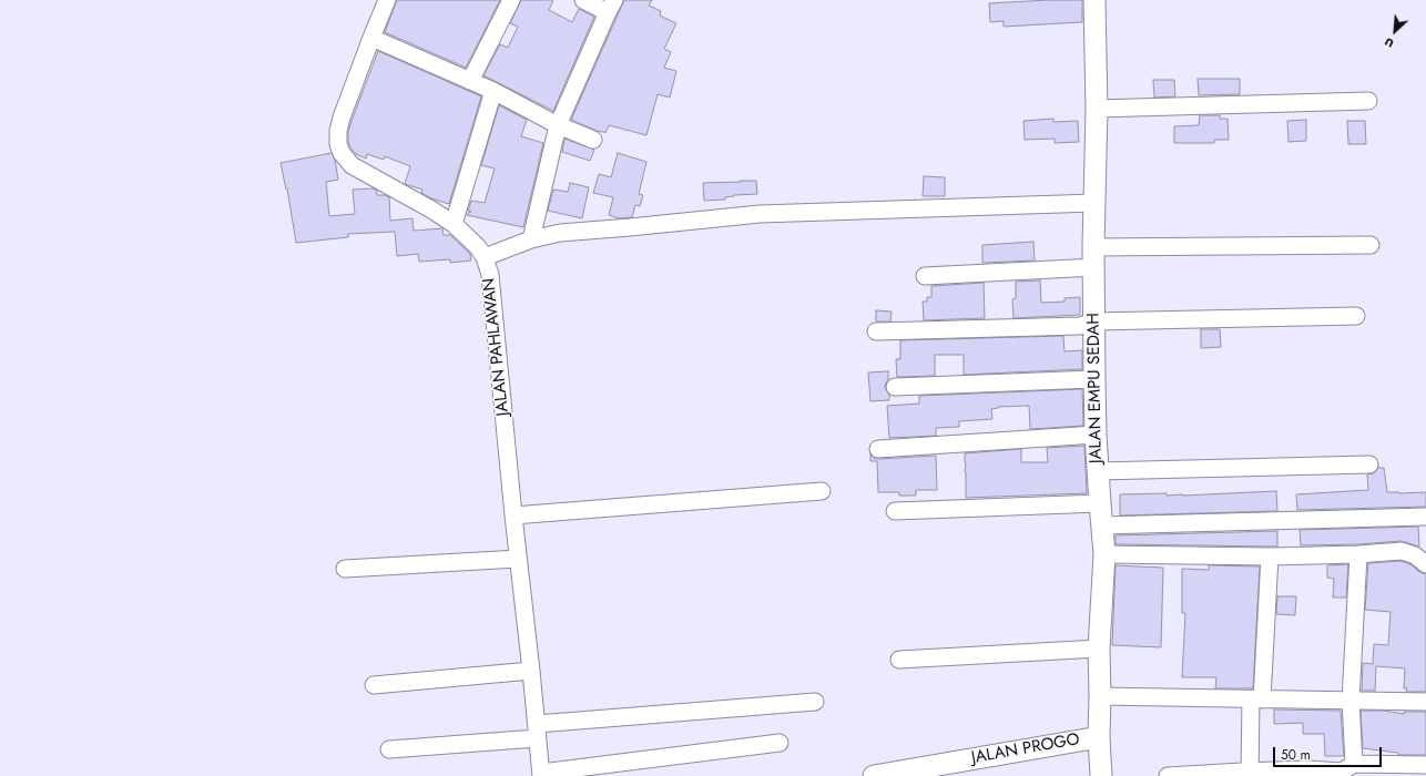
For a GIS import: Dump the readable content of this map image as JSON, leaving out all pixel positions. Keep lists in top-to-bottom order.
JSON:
{
  "streets": {
    "street": ["JALAN PAHLAWAN", "JALAN EMPU SEDAH", "JALAN PROGO"]
  },
  "crossings": [
    ["JALAN EMPU SEDAH", "JALAN PROGO"]
  ],
  "scale_bar": "50 m",
  "north": "bottom left"
}
